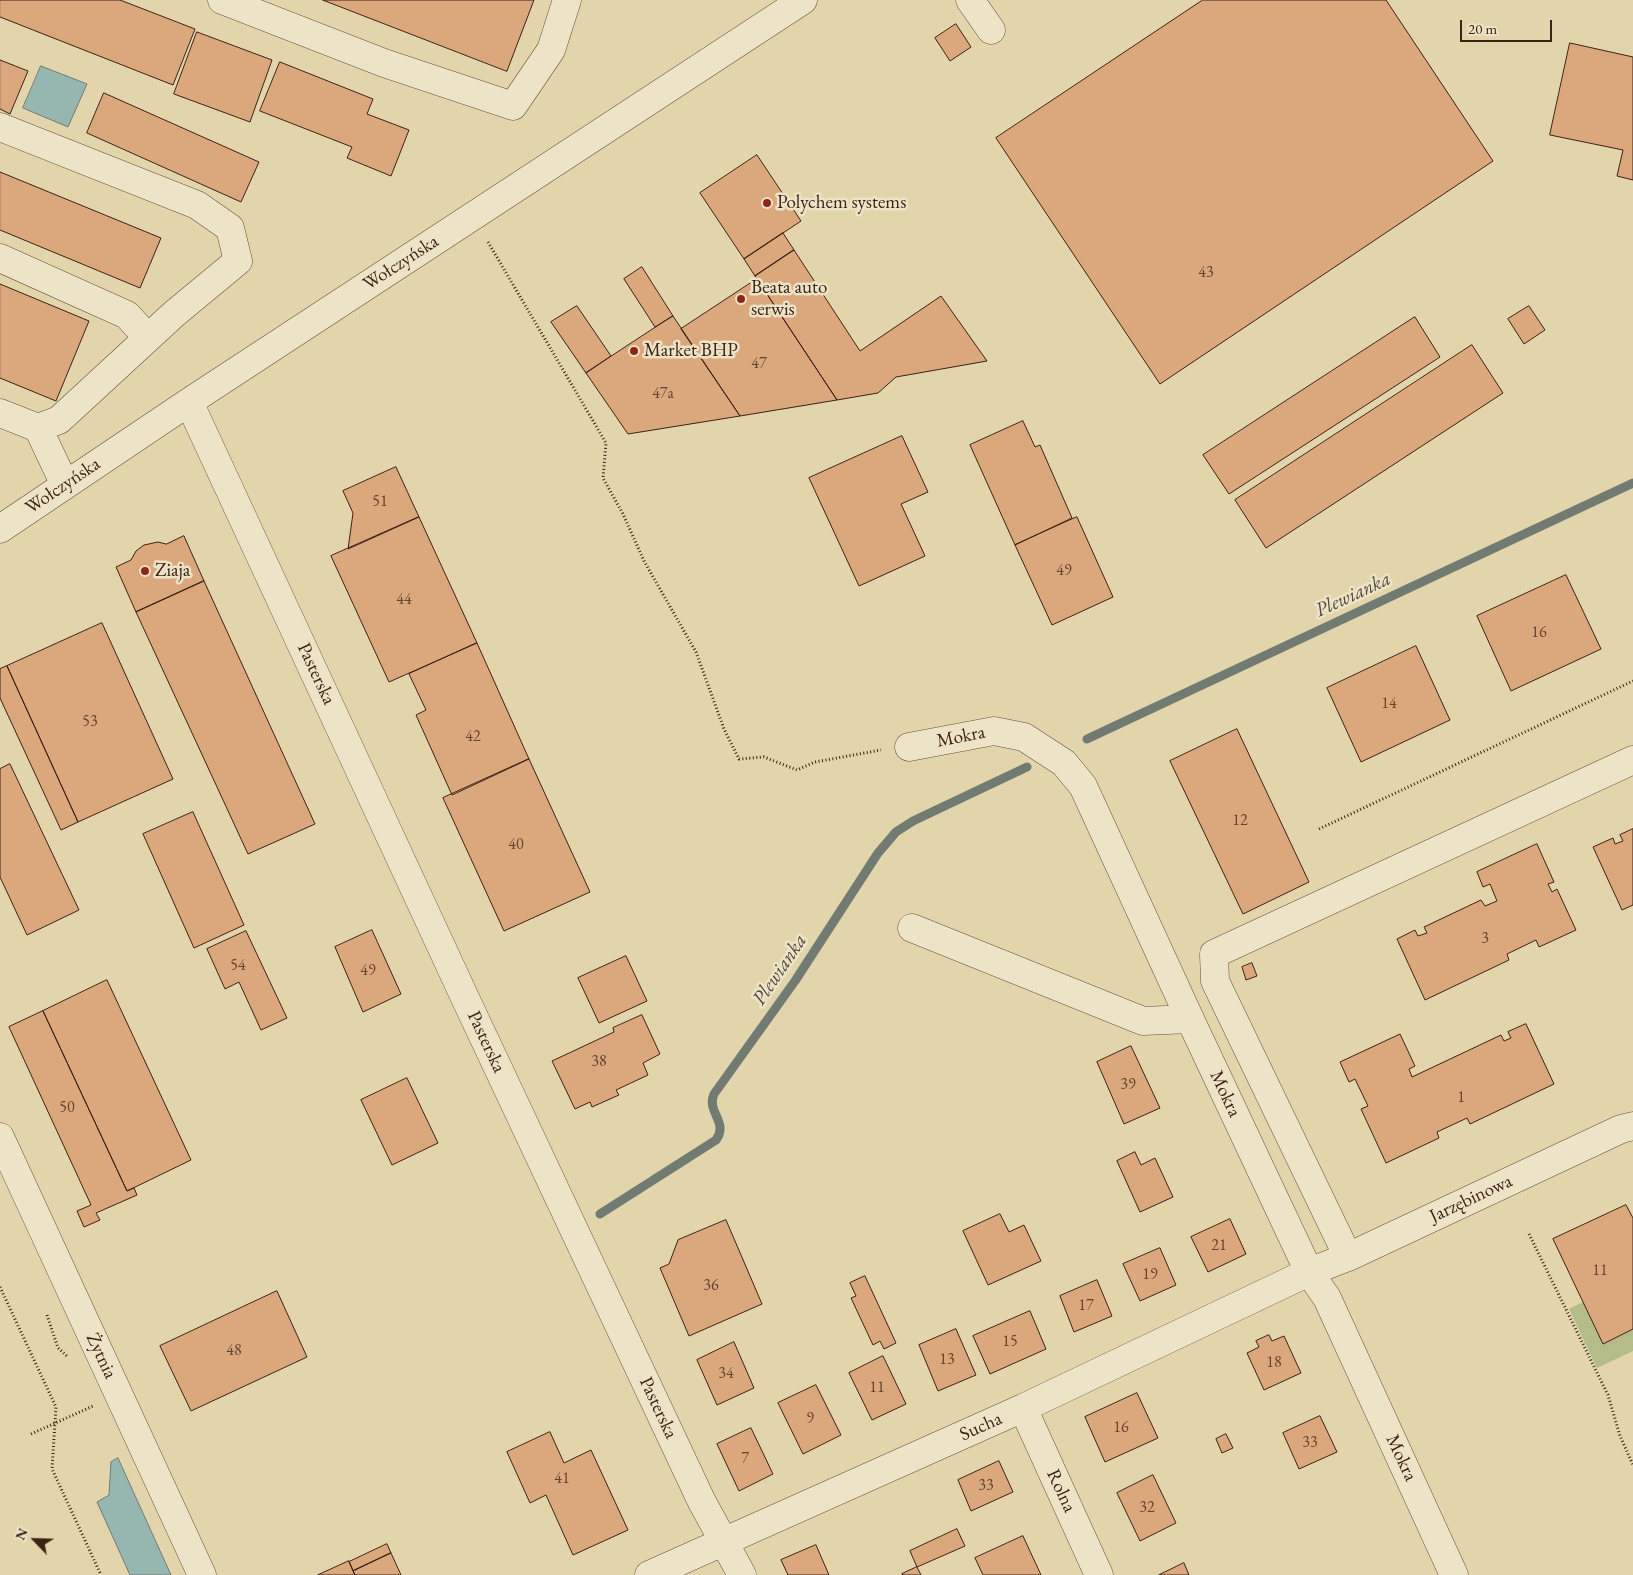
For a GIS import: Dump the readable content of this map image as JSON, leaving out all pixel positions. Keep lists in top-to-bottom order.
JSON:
{
  "streets": {
    "street": [
      "Wołczyńska",
      "Pasterska",
      "Mokra",
      "Jarzębinowa",
      "Żytnia",
      "Sucha",
      "Rolna"
    ]
  },
  "crossings": [
    ["Wołczyńska", "Pasterska"],
    ["Pasterska", "Sucha"],
    ["Mokra", "Jarzębinowa"],
    ["Mokra", "Sucha"],
    ["Jarzębinowa", "Sucha"],
    ["Sucha", "Rolna"]
  ],
  "water": ["Plewianka"],
  "places": [
    "Polychem systems",
    "Beata auto serwis",
    "Market BHP",
    "Ziaja"
  ],
  "house_numbers": [
    "43",
    "47",
    "47a",
    "51",
    "49",
    "44",
    "16",
    "14",
    "53",
    "42",
    "12",
    "40",
    "3",
    "54",
    "49",
    "38",
    "39",
    "1",
    "50",
    "21",
    "11",
    "19",
    "36",
    "17",
    "15",
    "48",
    "13",
    "18",
    "34",
    "11",
    "9",
    "16",
    "33",
    "7",
    "41",
    "33",
    "32"
  ],
  "scale_bar": "20 m",
  "north": "top left"
}
